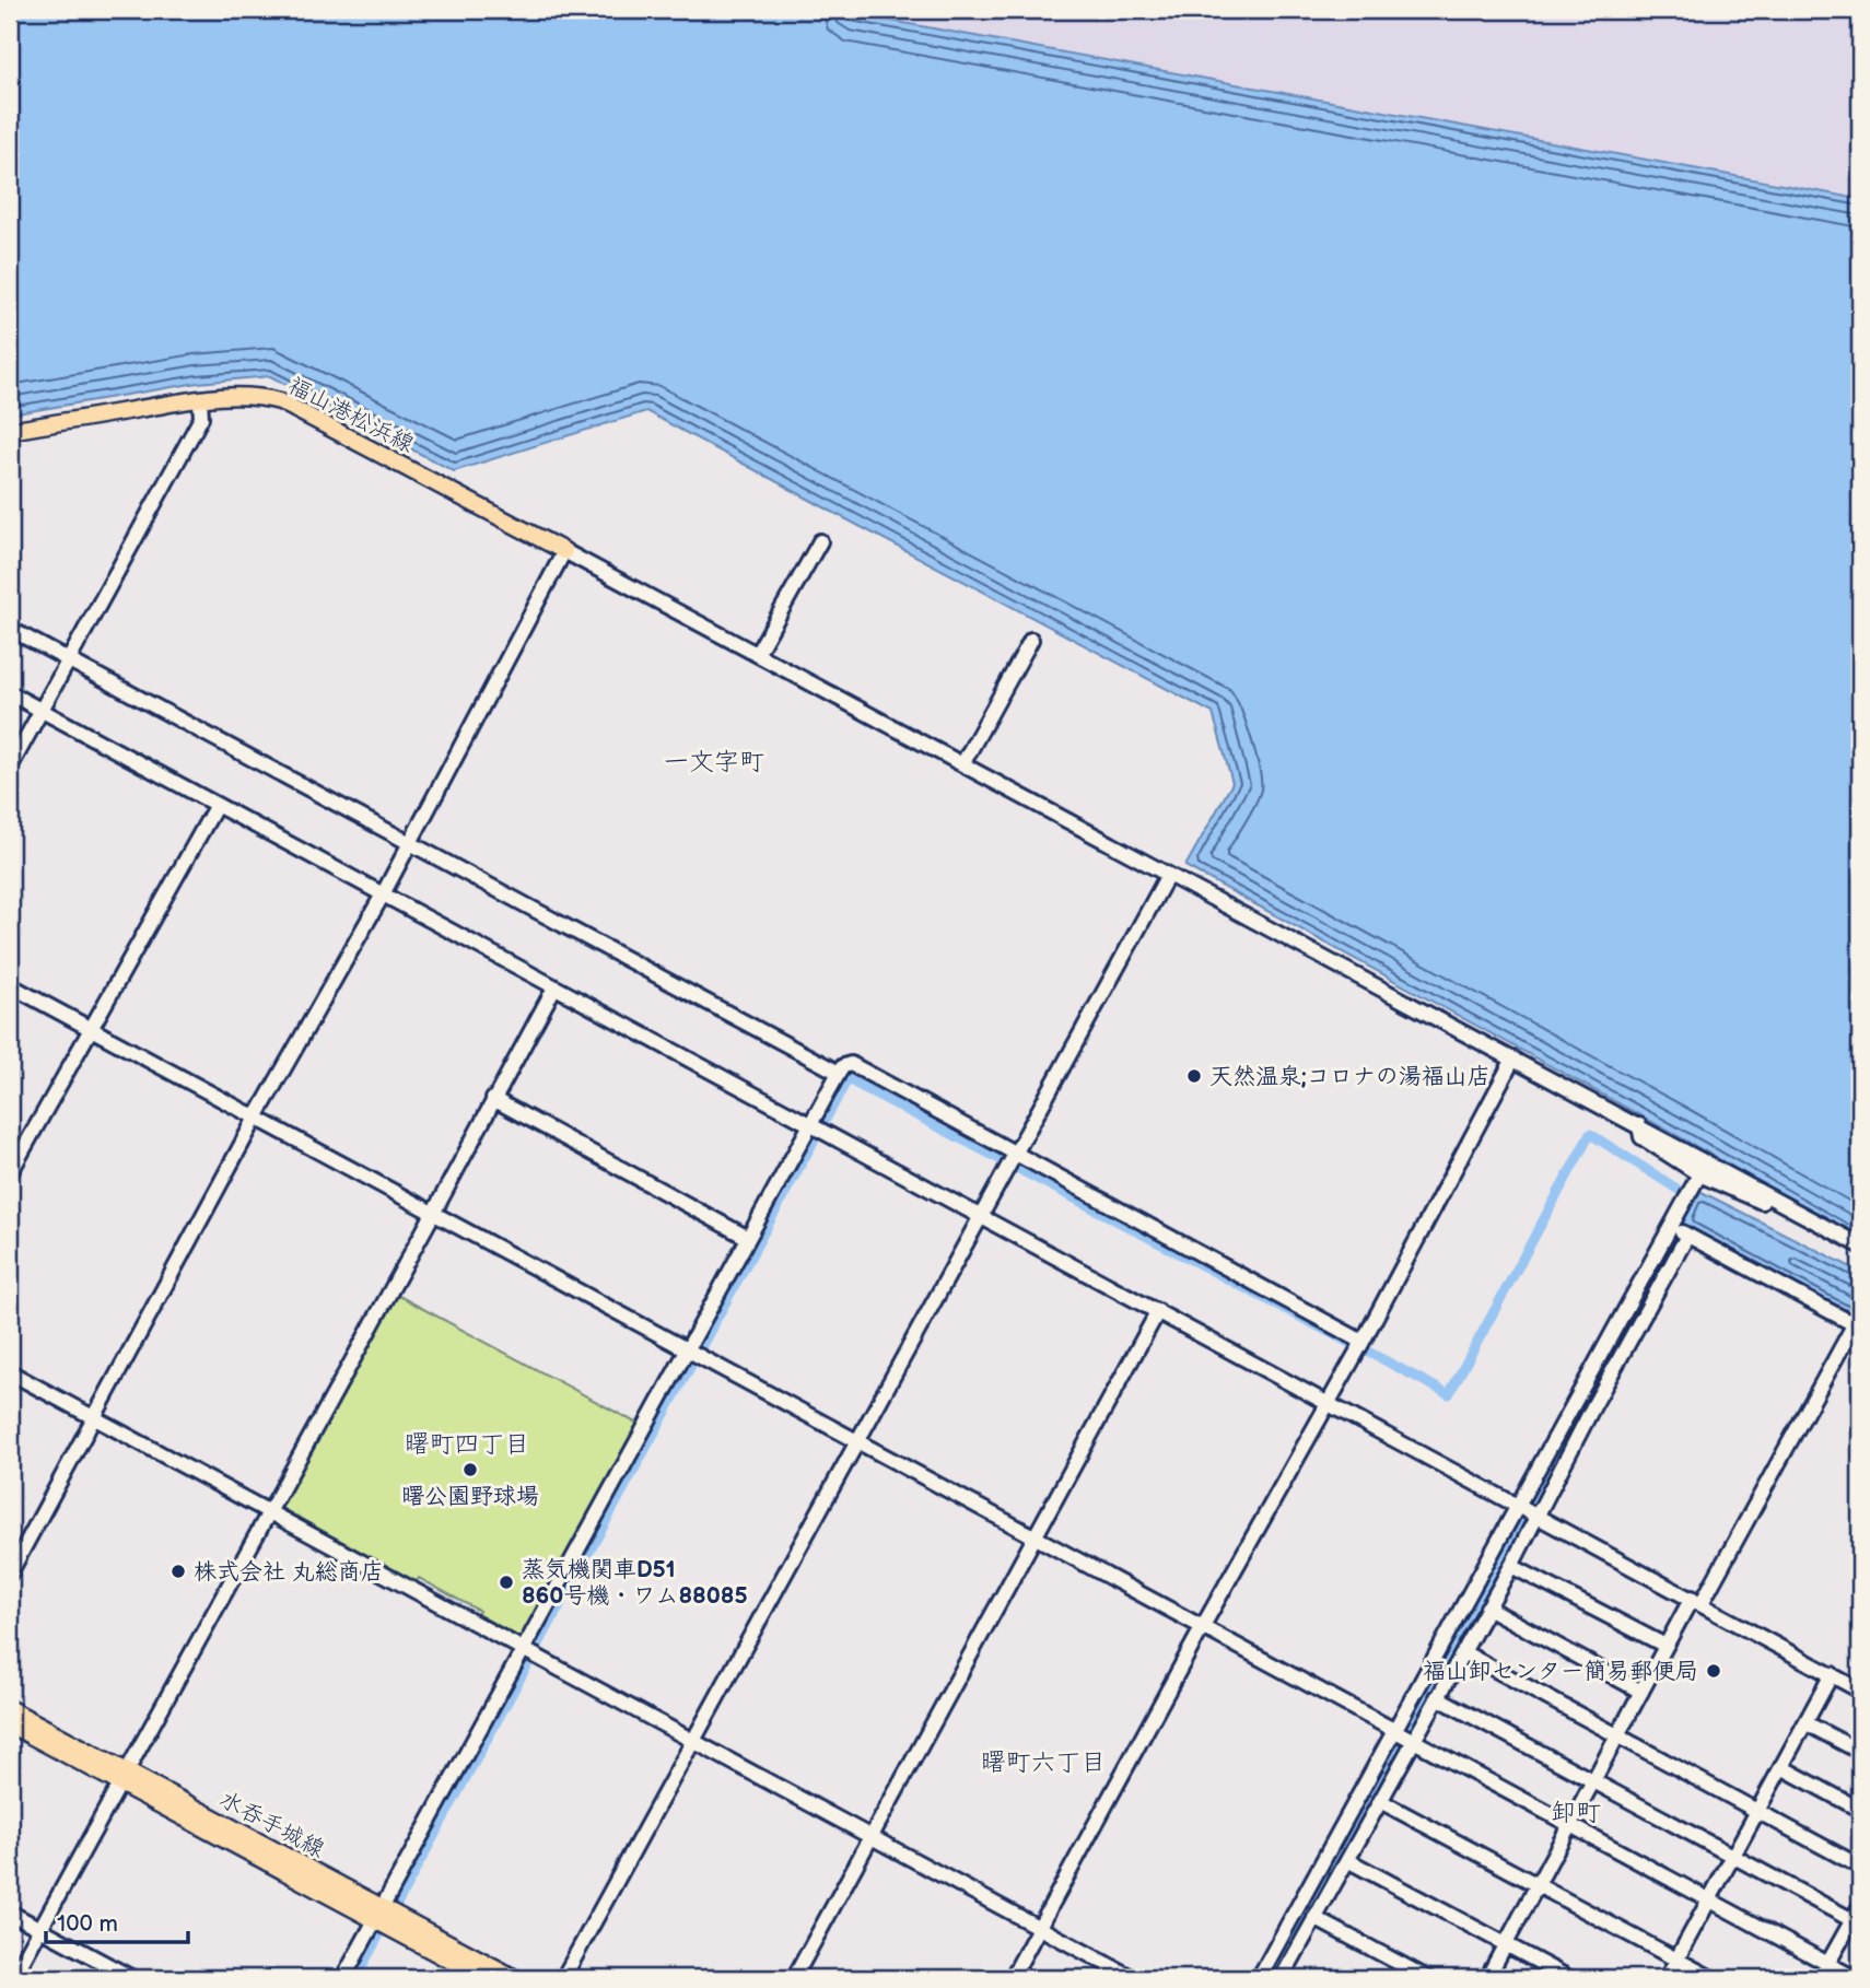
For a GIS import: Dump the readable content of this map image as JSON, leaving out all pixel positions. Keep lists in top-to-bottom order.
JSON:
{
  "streets": {
    "main road": ["福山港松浜線", "水呑手城線"]
  },
  "districts": [
    "一文字町",
    "曙町四丁目",
    "曙町六丁目",
    "卸町"
  ],
  "places": [
    "天然温泉;コロナの湯福山店",
    "曙公園野球場",
    "株式会社 丸総商店",
    "蒸気機関車D51 860号機・ワム88085",
    "福山卸センター簡易郵便局"
  ],
  "scale_bar": "100 m"
}
